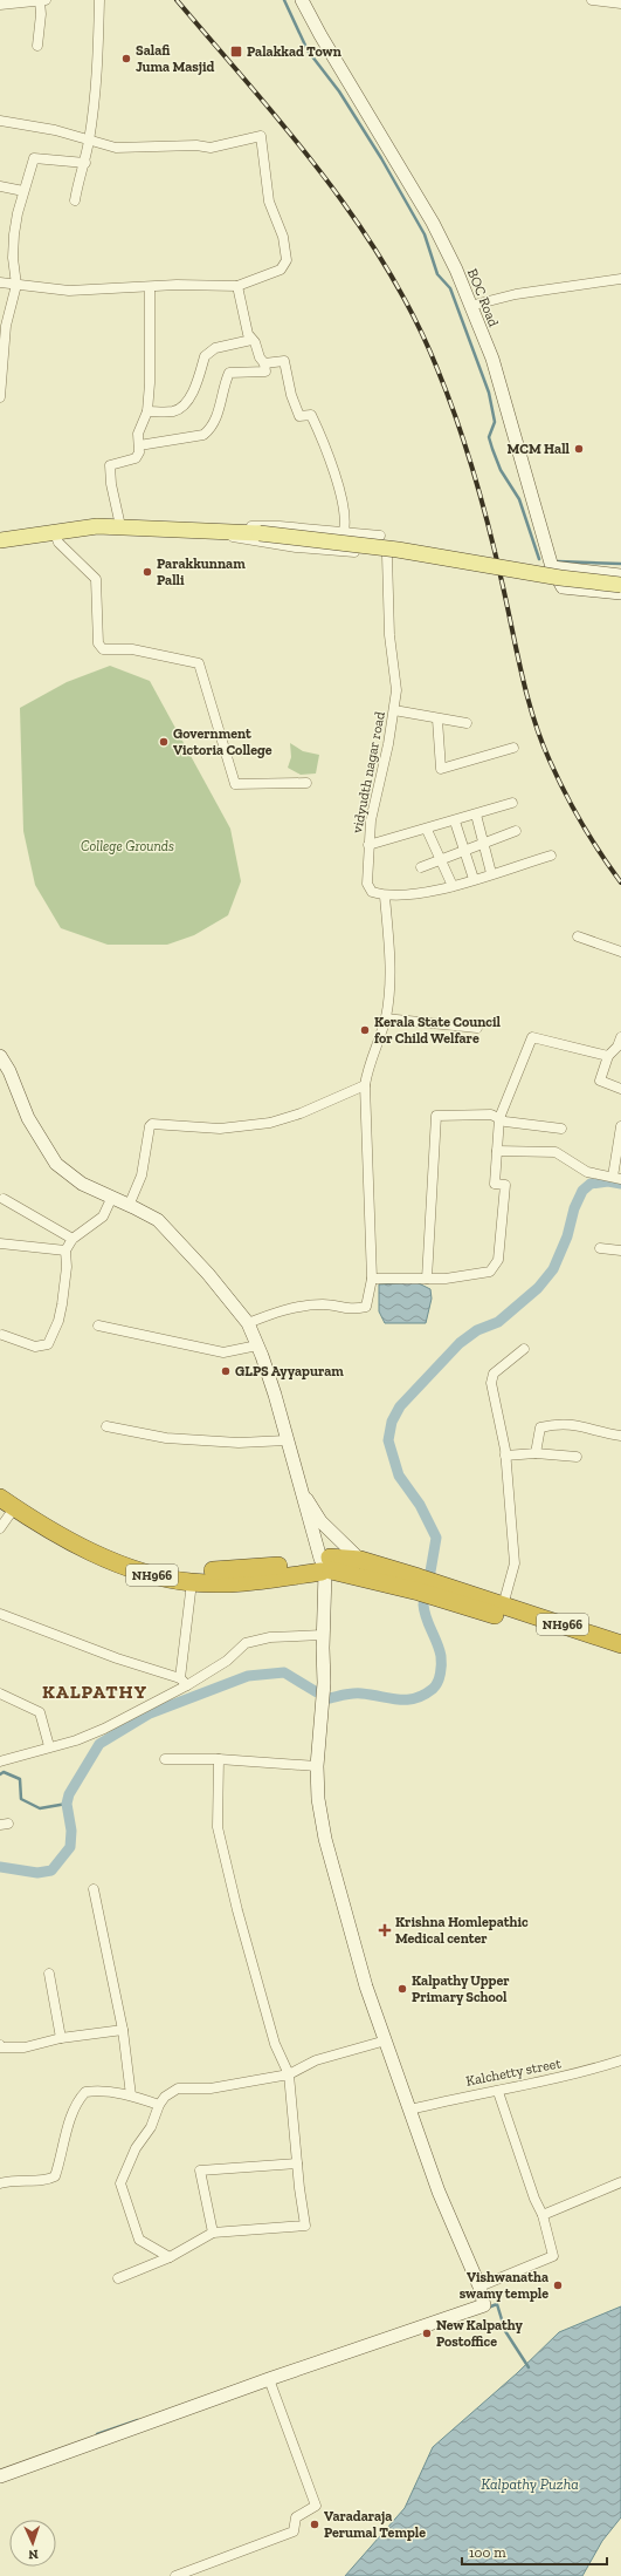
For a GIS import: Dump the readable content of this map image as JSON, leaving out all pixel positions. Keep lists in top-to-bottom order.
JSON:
{
  "streets": {
    "highway": ["NH966"],
    "street": ["BOC Road", "vidyudth nagar road", "Kalchetty street"]
  },
  "districts": ["KALPATHY"],
  "water": ["Kalpathy Puzha"],
  "parks": ["College Grounds"],
  "places": {
    "transit": ["Palakkad Town"],
    "other": [
      "Salafi Juma Masjid",
      "MCM Hall",
      "Parakkunnam Palli",
      "Government Victoria College",
      "Kerala State Council for Child Welfare",
      "GLPS Ayyapuram",
      "Kalpathy Upper Primary School",
      "Vishwanatha swamy temple",
      "New Kalpathy Postoffice",
      "Varadaraja Perumal Temple"
    ],
    "health": ["Krishna Homlepathic Medical center"]
  },
  "scale_bar": "100 m",
  "north": "bottom"
}
